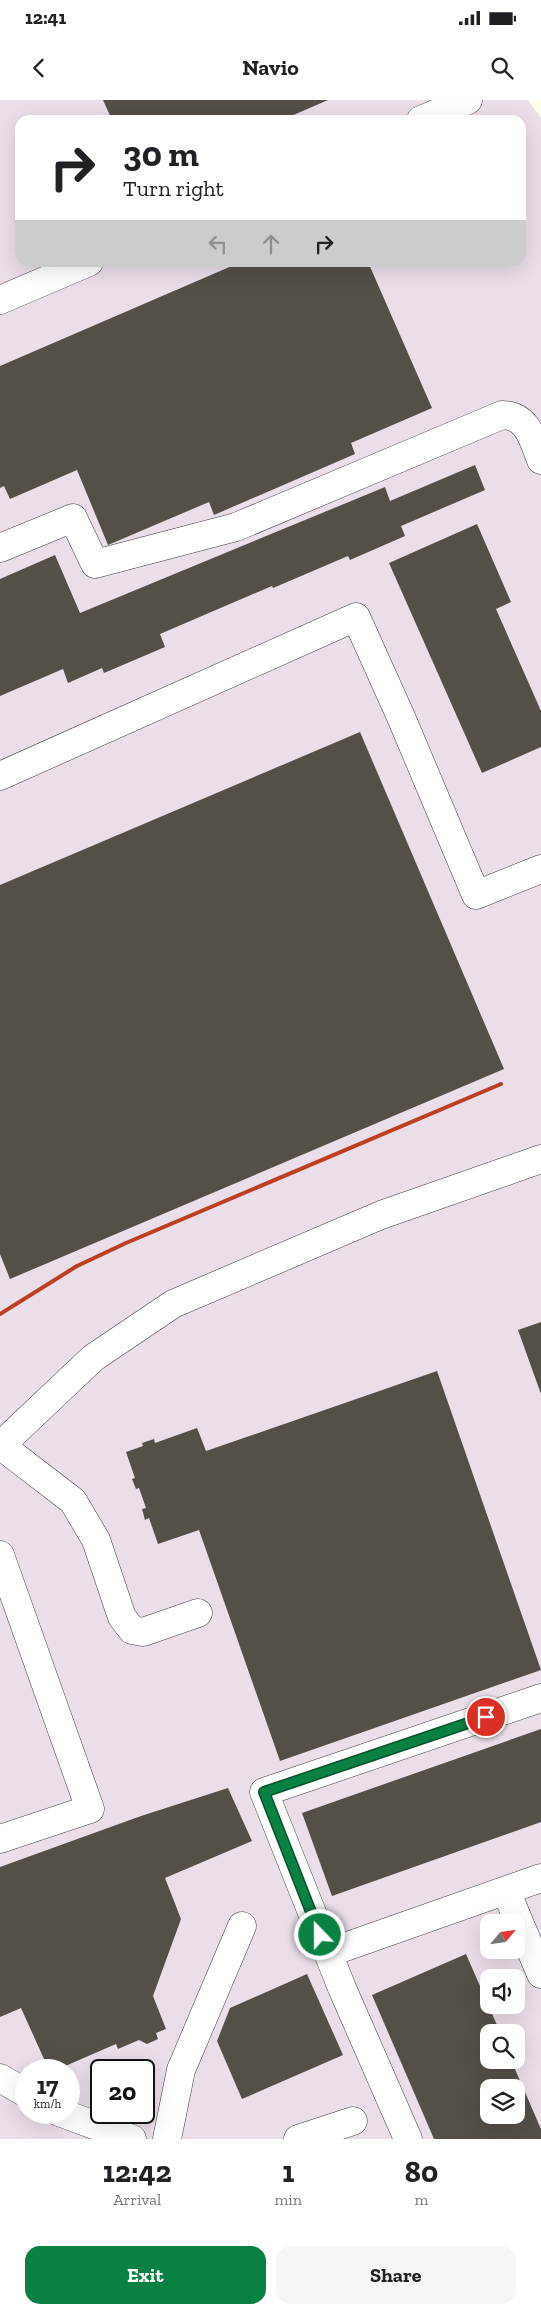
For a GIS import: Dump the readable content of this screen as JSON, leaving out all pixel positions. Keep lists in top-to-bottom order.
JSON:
{
  "north": "top right",
  "page": {
    "status": "12:41",
    "header": "Navio",
    "turn": ["30 m", "Turn right"],
    "speed": "17 km/h",
    "limit": "20",
    "eta": [
      "12:42",
      "Arrival",
      "1",
      "min",
      "80",
      "m"
    ],
    "buttons": ["Exit", "Share"]
  }
}
